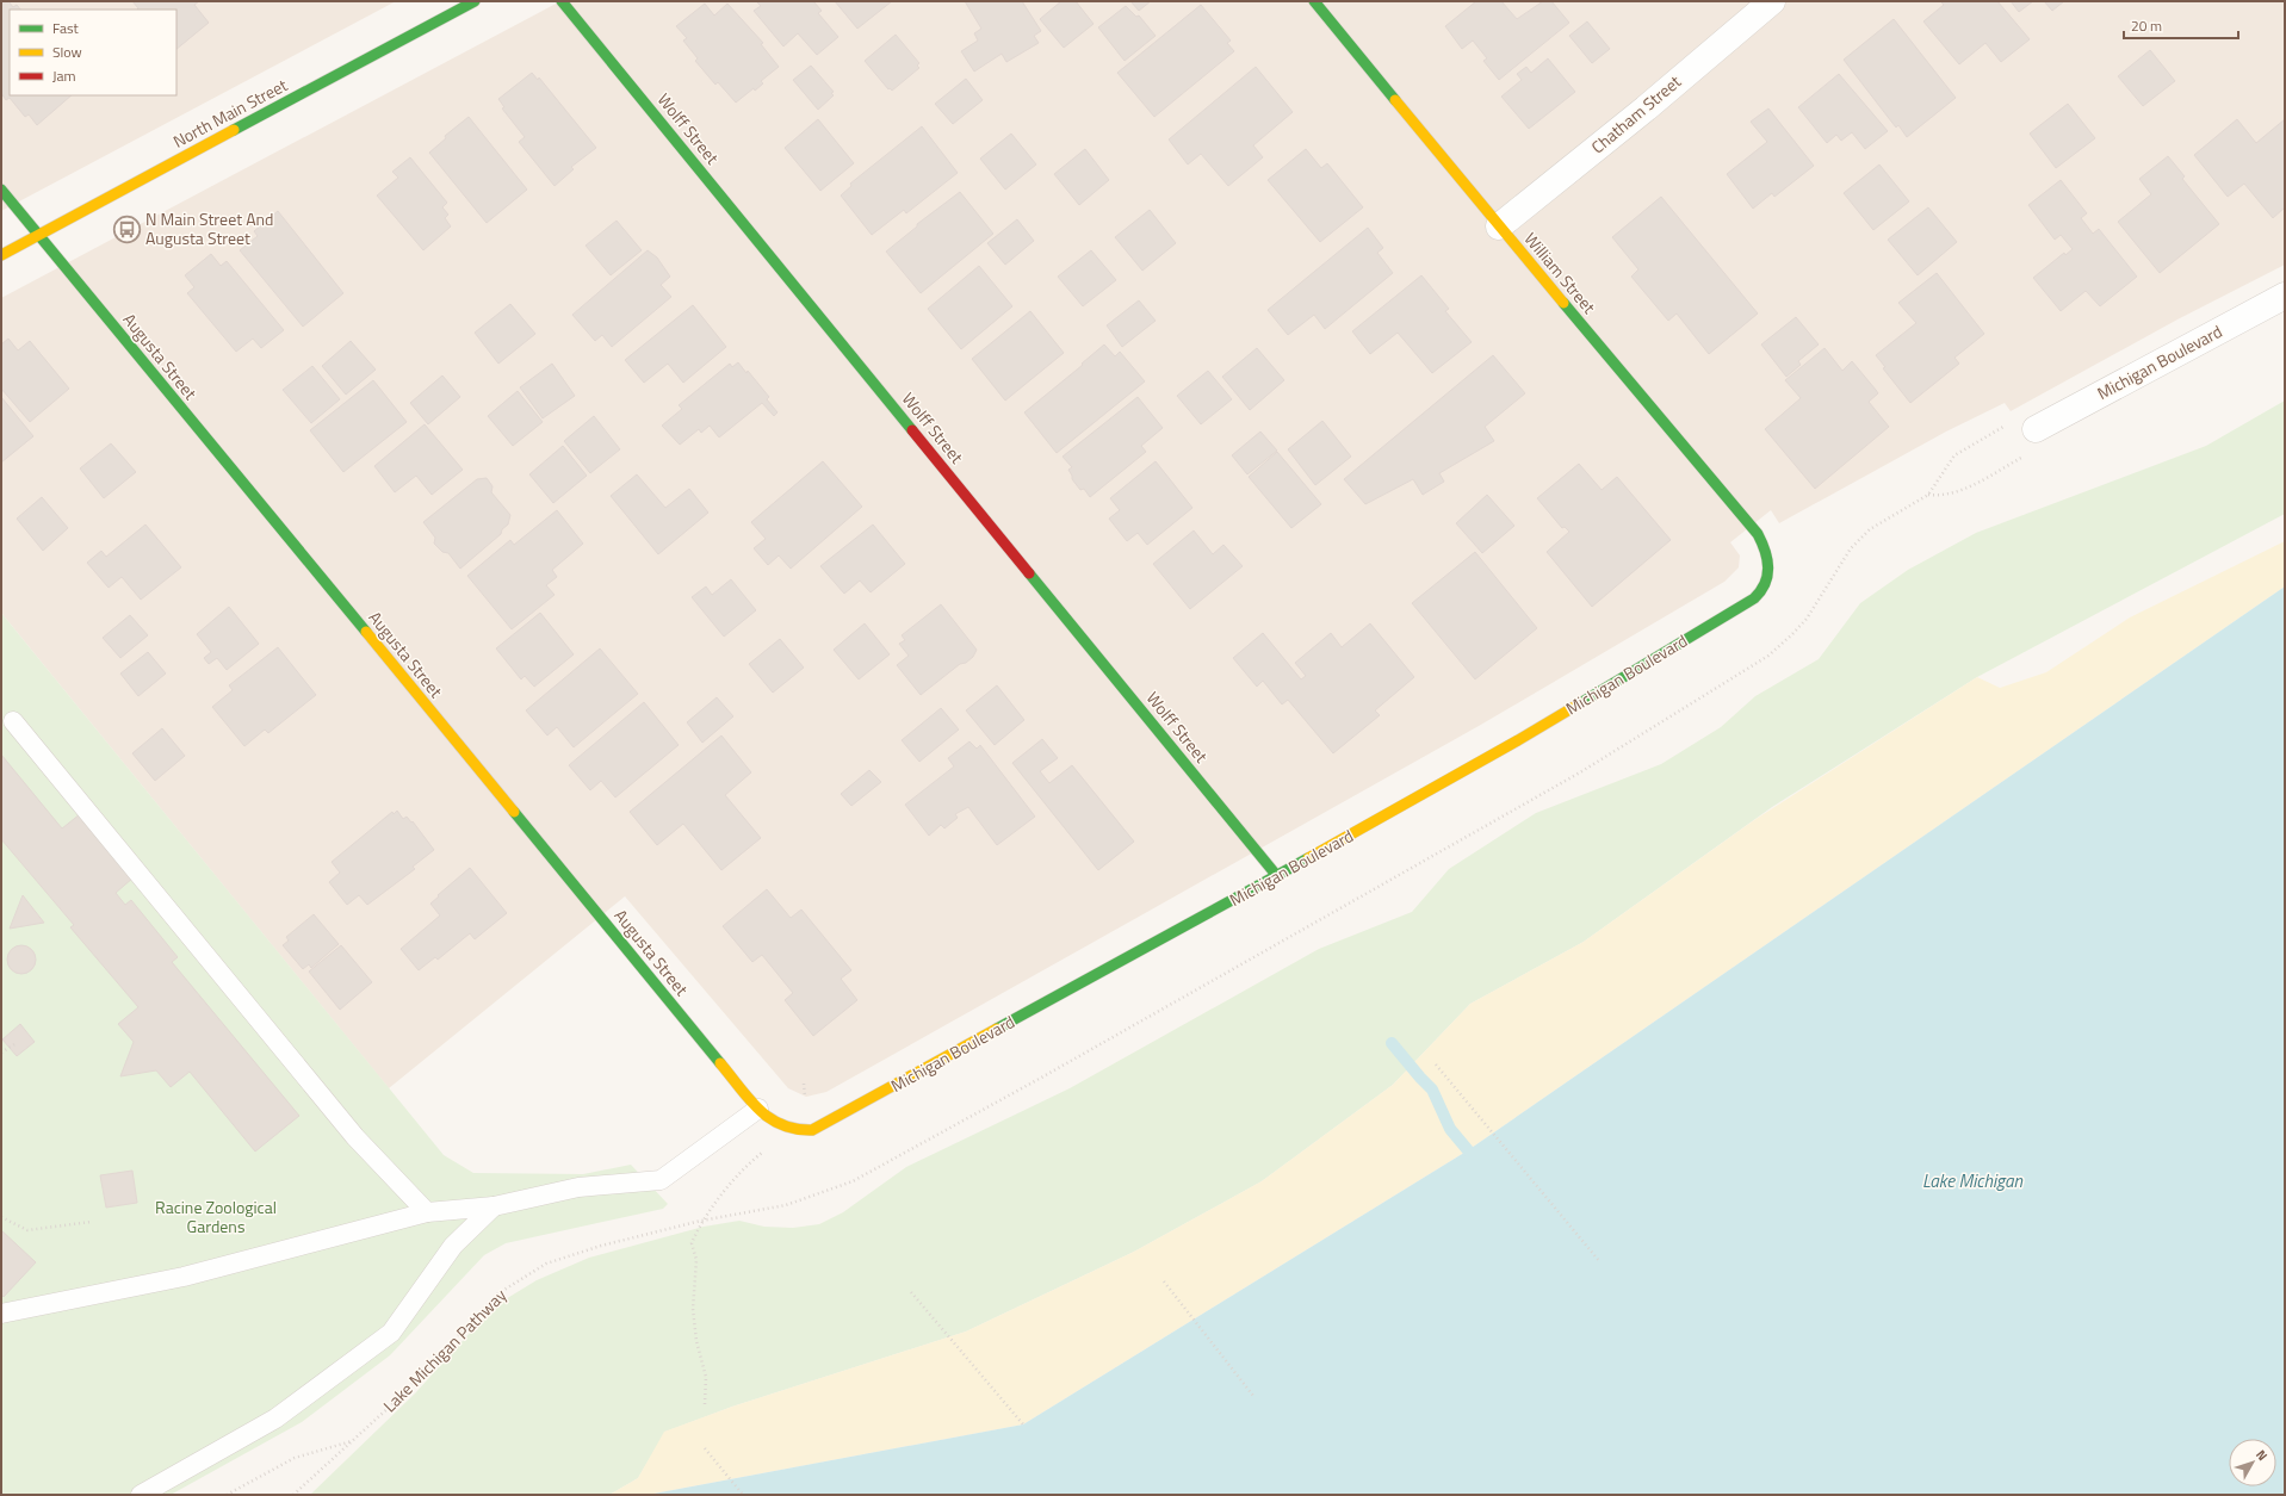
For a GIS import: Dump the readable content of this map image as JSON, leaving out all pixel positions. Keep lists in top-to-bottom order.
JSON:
{
  "streets": {
    "street": [
      "North Main Street",
      "Chatham Street",
      "Wolff Street",
      "William Street",
      "Augusta Street",
      "Michigan Boulevard"
    ],
    "path": ["Lake Michigan Pathway"]
  },
  "crossings": [
    ["North Main Street", "Augusta Street"],
    ["Chatham Street", "William Street"],
    ["Wolff Street", "Michigan Boulevard"],
    ["William Street", "Michigan Boulevard"],
    ["Augusta Street", "Michigan Boulevard"]
  ],
  "water": ["Lake Michigan"],
  "parks": ["Racine Zoological Gardens"],
  "places": {
    "bus stop": ["N Main Street And Augusta Street"]
  },
  "legend": ["Fast", "Slow", "Jam"],
  "scale_bar": "20 m",
  "north": "top right"
}
